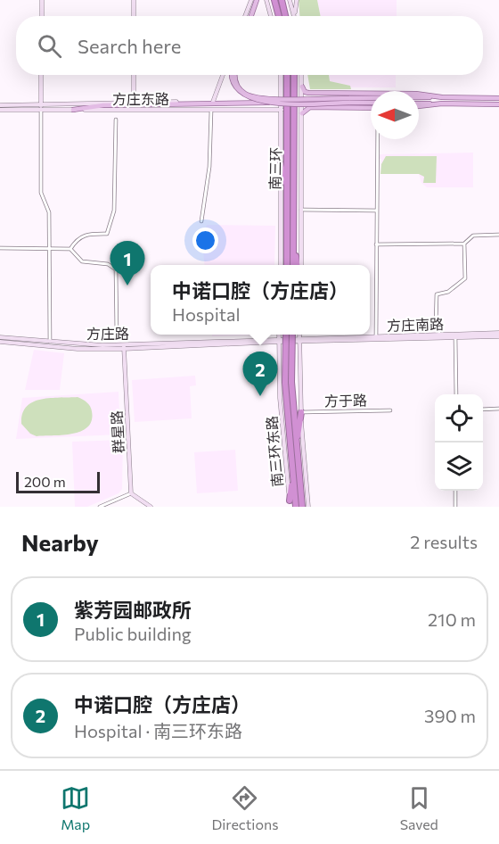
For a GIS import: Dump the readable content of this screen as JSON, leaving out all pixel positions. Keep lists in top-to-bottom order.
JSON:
{
  "streets": {
    "highway": ["南三环"],
    "main road": [
      "方庄东路",
      "方庄南路",
      "方庄路",
      "群星路",
      "南三环东路"
    ],
    "street": ["方于路"]
  },
  "crossings": [
    ["方庄南路", "方庄路"],
    ["方庄南路", "南三环东路"],
    ["方庄路", "群星路"],
    ["方庄路", "南三环东路"],
    ["方于路", "南三环东路"]
  ],
  "scale_bar": "200 m",
  "north": "left",
  "page": {
    "search": "Search here",
    "pins": ["1", "2"],
    "popup": ["中诺口腔（方庄店）", "Hospital"],
    "scale": "200 m",
    "heading": ["Nearby", "2 results"],
    "list": [
      {
        "mark": "1",
        "name": "紫芳园邮政所",
        "note": "Public building",
        "value": "210 m"
      },
      {
        "mark": "2",
        "name": "中诺口腔（方庄店）",
        "note": "Hospital · 南三环东路",
        "value": "390 m"
      }
    ],
    "nav": ["Map", "Directions", "Saved"]
  }
}
